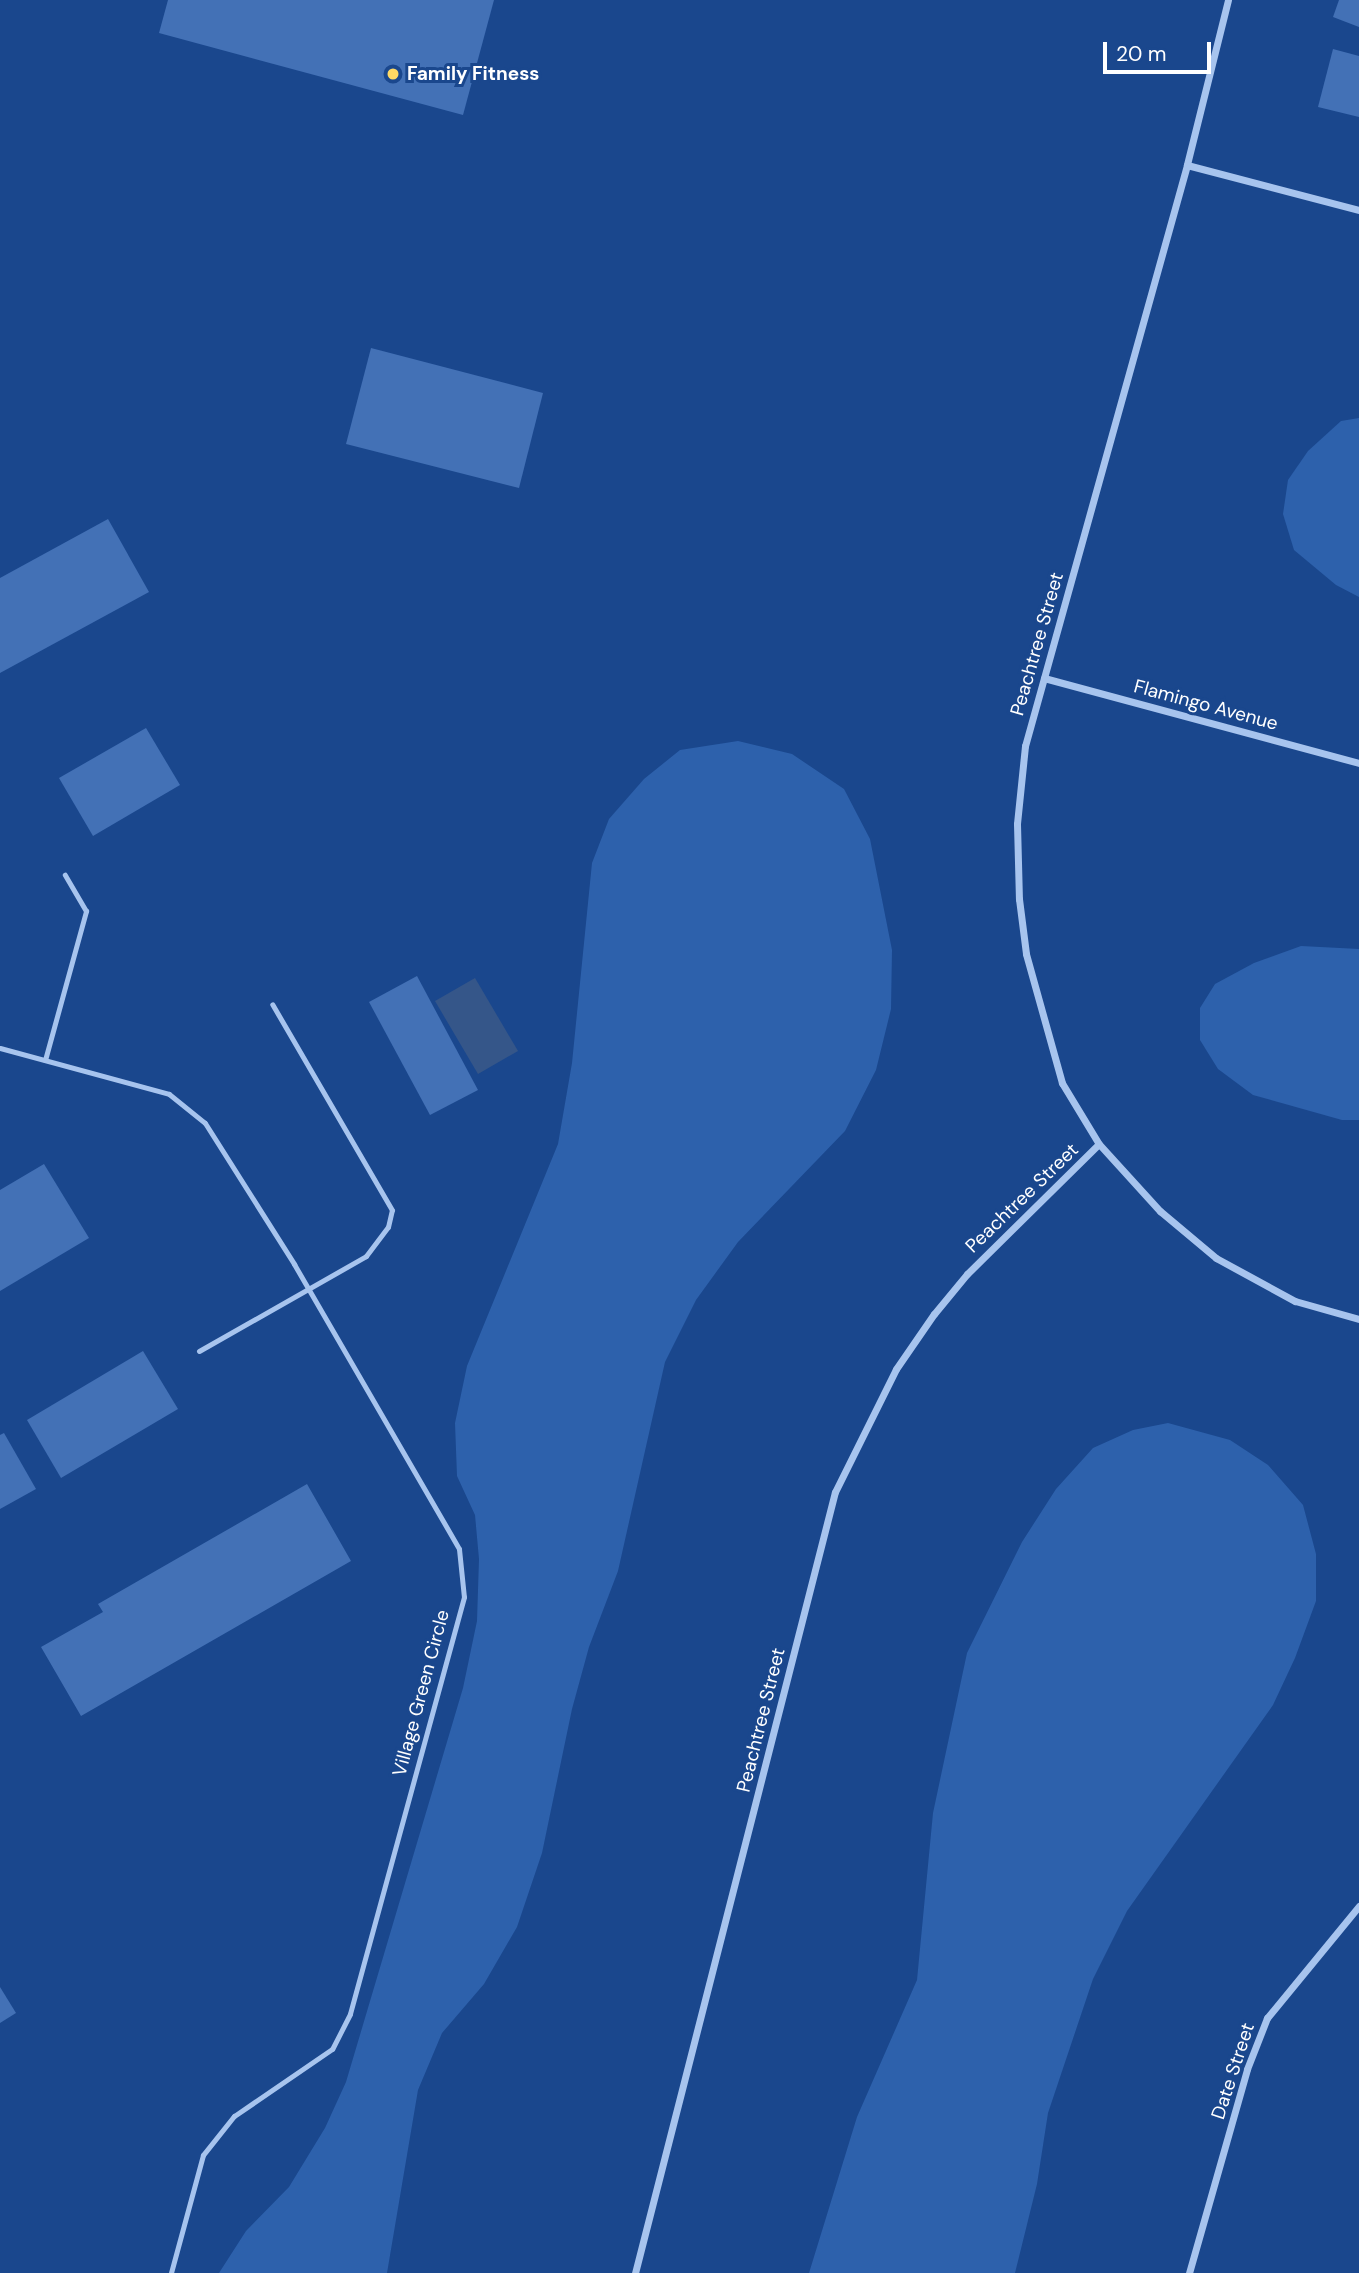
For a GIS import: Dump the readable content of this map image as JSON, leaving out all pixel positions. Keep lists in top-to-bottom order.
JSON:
{
  "streets": {
    "street": ["Peachtree Street", "Flamingo Avenue", "Date Street"],
    "lane": ["Village Green Circle"]
  },
  "crossings": [
    ["Peachtree Street", "Flamingo Avenue"]
  ],
  "places": ["Family Fitness"],
  "scale_bar": "20 m"
}
